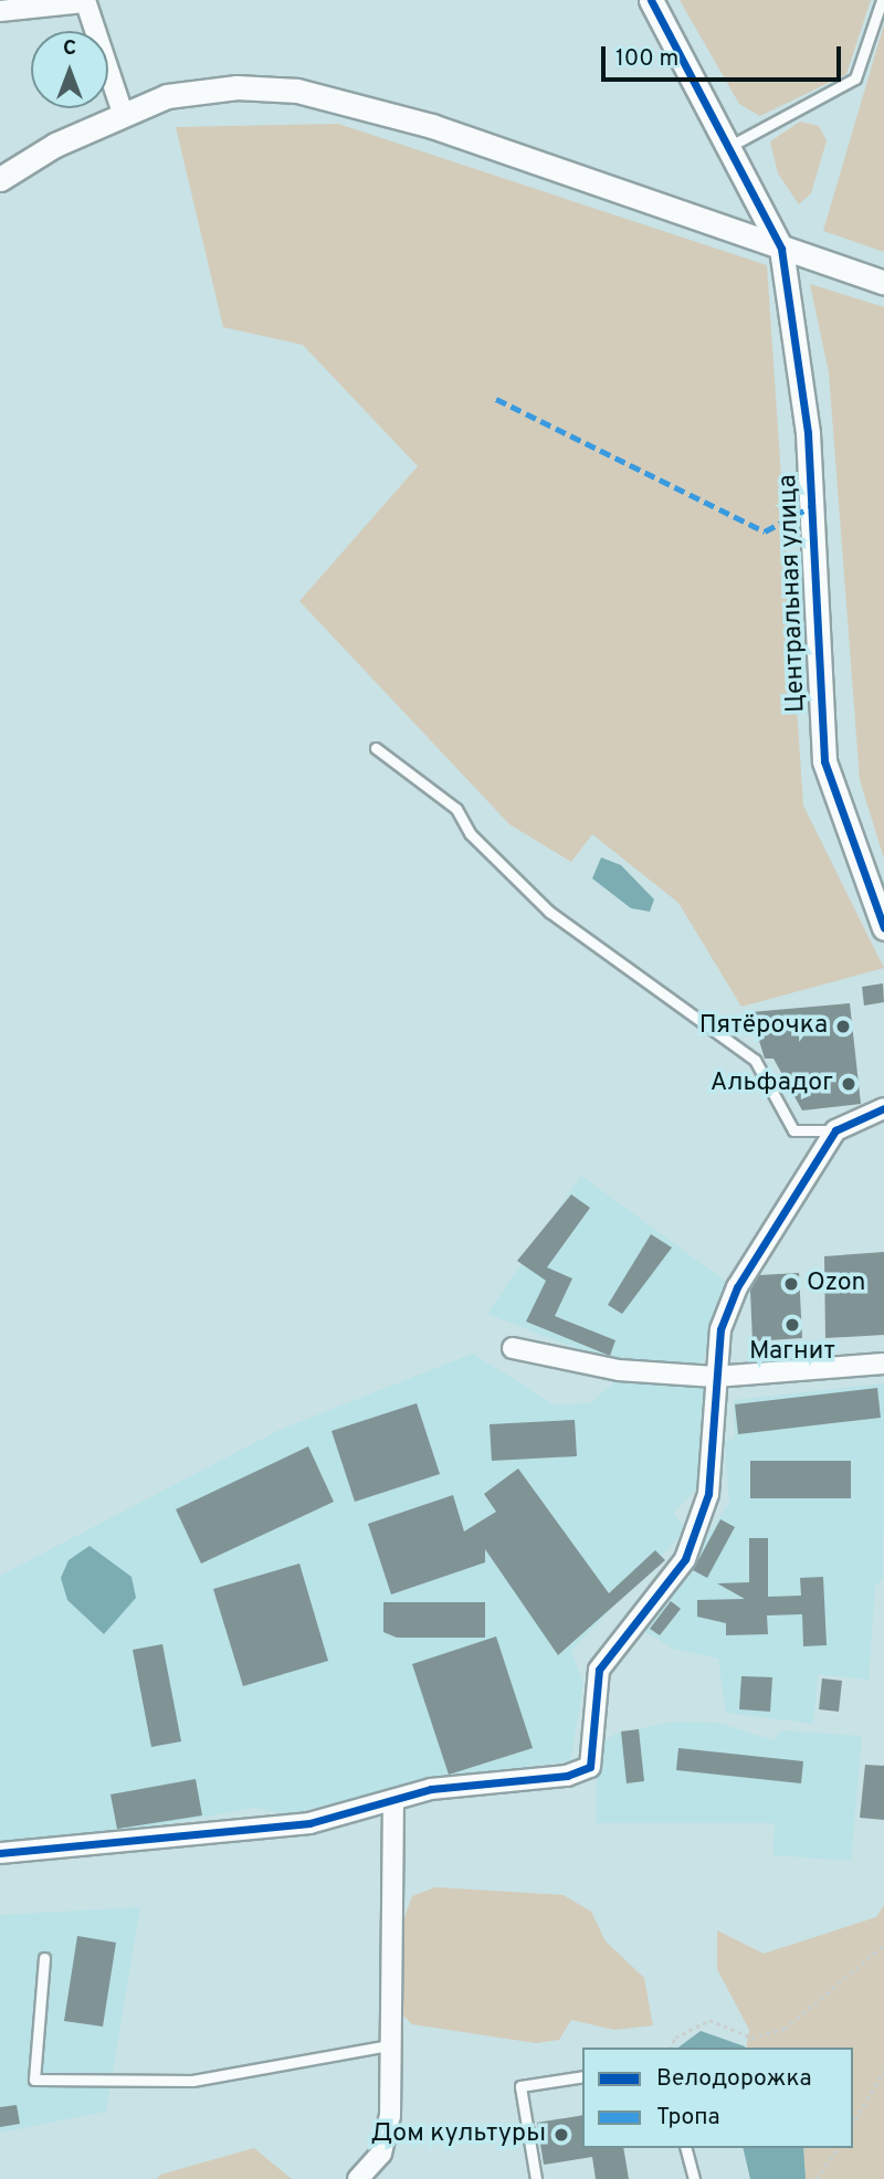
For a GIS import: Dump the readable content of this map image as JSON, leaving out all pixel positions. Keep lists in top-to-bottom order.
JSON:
{
  "streets": {
    "street": ["Центральная улица"]
  },
  "places": [
    "Пятёрочка",
    "Альфадог",
    "Ozon",
    "Магнит",
    "Дом культуры"
  ],
  "legend": ["Велодорожка", "Тропа"],
  "scale_bar": "100 m",
  "north": "top"
}
